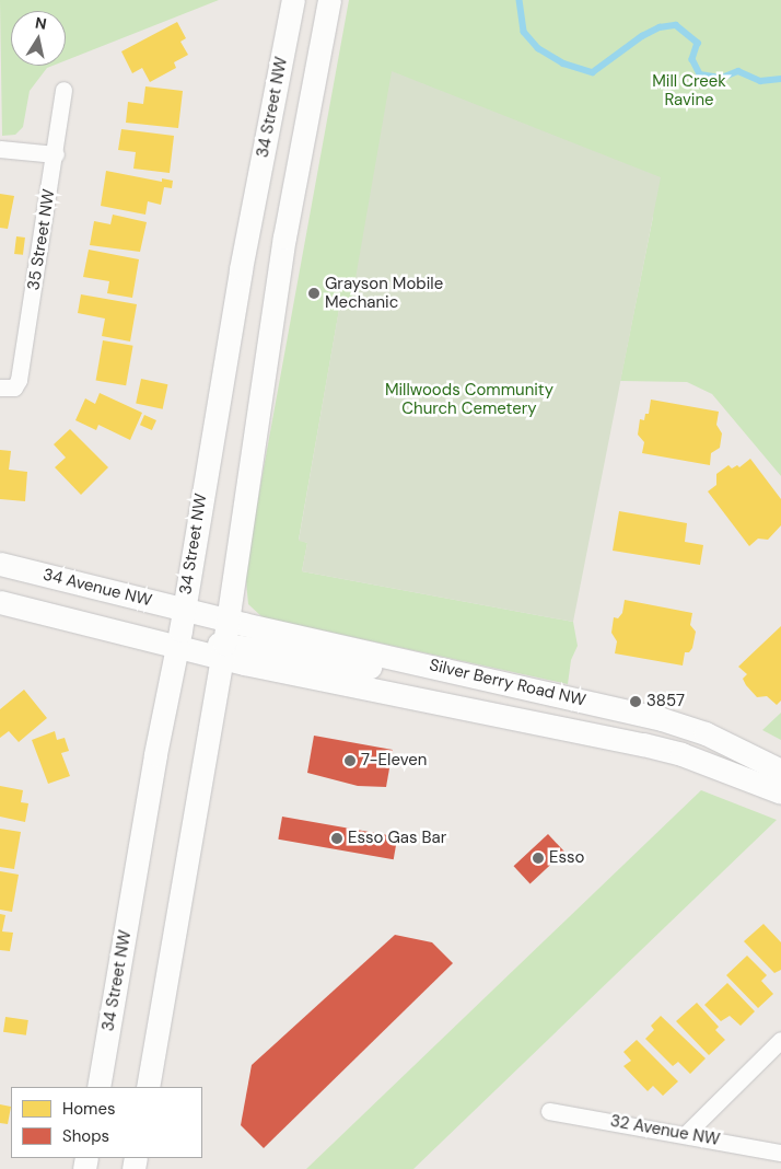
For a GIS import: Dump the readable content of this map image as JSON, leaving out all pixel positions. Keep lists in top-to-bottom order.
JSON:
{
  "streets": {
    "main road": ["34 Street NW", "34 Avenue NW", "Silver Berry Road NW"],
    "street": ["35 Street NW", "32 Avenue NW"]
  },
  "crossings": [
    ["34 Street NW", "34 Avenue NW"],
    ["34 Avenue NW", "Silver Berry Road NW"]
  ],
  "parks": ["Mill Creek Ravine", "Millwoods Community Church Cemetery"],
  "places": [
    "Grayson Mobile Mechanic",
    "3857",
    "7-Eleven",
    "Esso Gas Bar",
    "Esso"
  ],
  "legend": ["Homes", "Shops"],
  "north": "top"
}
